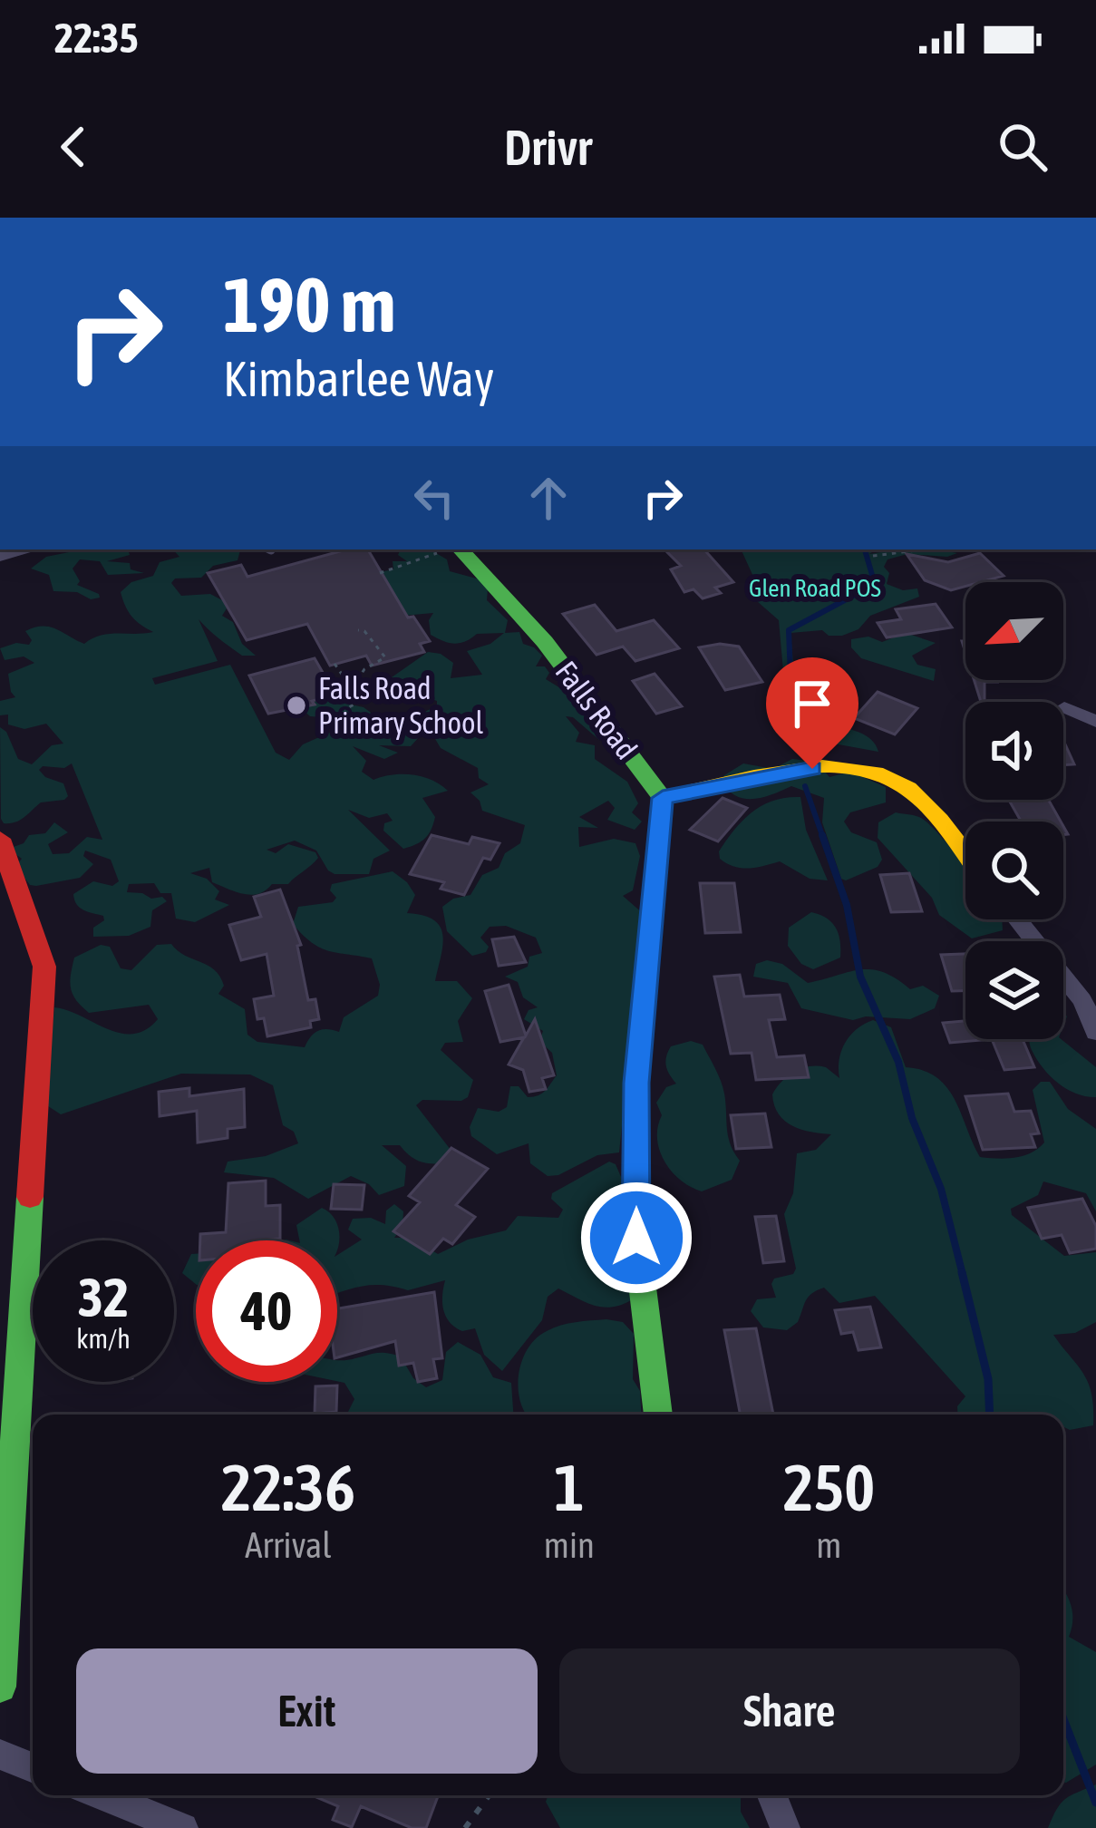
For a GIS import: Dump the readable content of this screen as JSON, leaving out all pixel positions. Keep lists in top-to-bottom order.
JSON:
{
  "streets": {
    "street": ["Falls Road"]
  },
  "parks": ["Glen Road POS"],
  "places": ["Falls Road Primary School"],
  "north": "bottom left",
  "page": {
    "status": "22:35",
    "header": "Drivr",
    "turn": ["190 m", "Kimbarlee Way"],
    "speed": "32 km/h",
    "limit": "40",
    "eta": [
      "22:36",
      "Arrival",
      "1",
      "min",
      "250",
      "m"
    ],
    "buttons": ["Exit", "Share"]
  }
}
